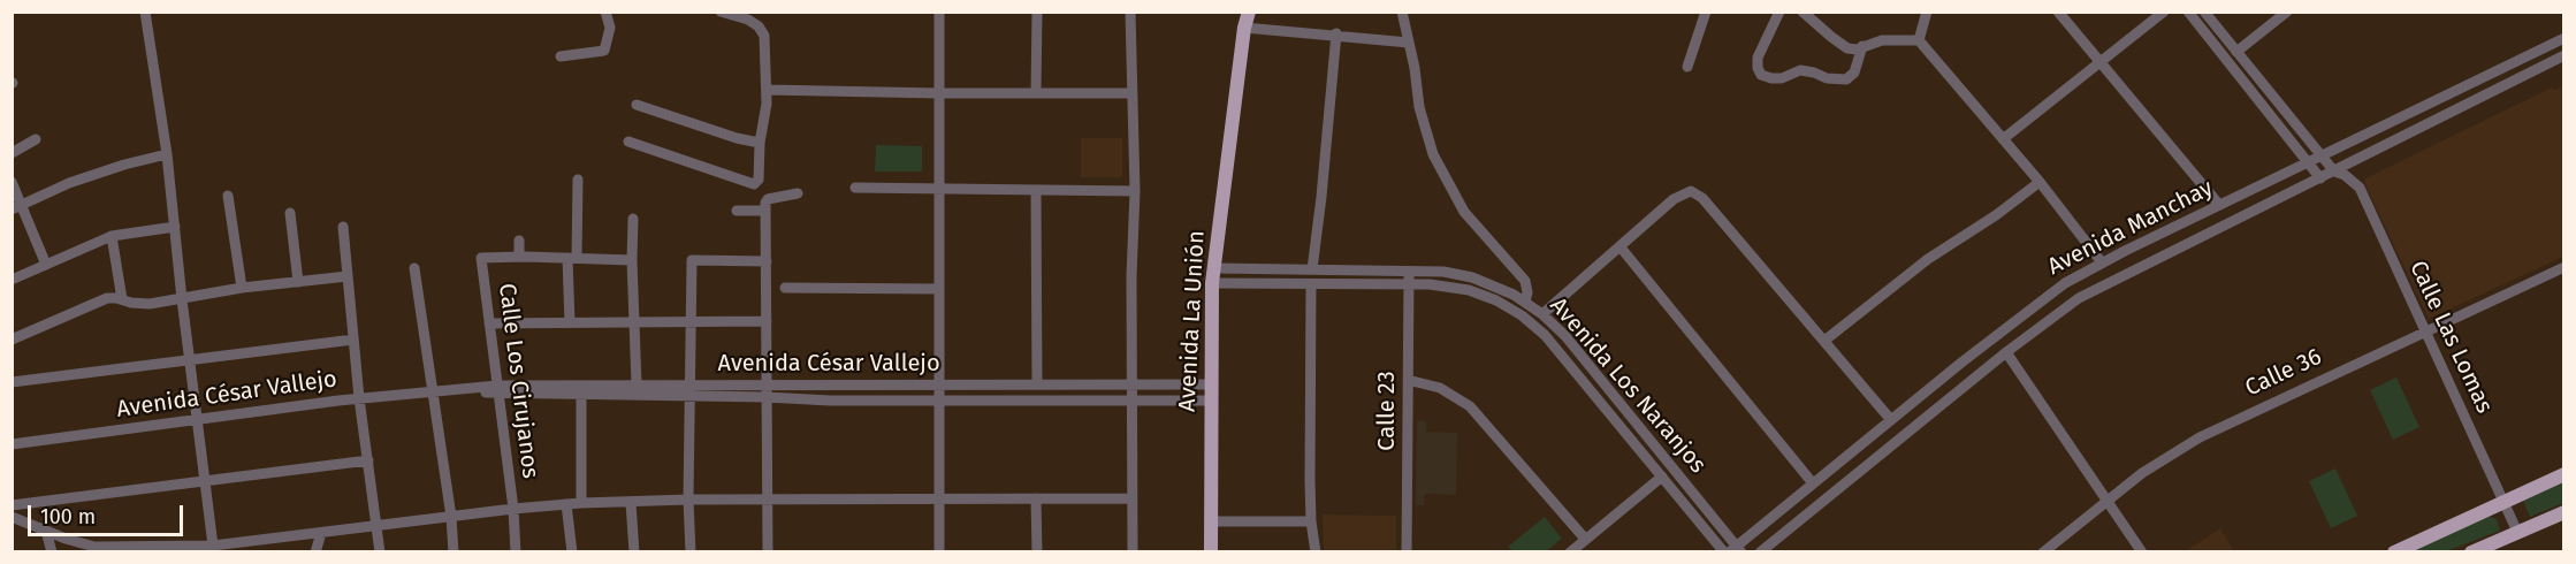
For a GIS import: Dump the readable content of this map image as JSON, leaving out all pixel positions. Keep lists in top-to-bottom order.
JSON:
{
  "streets": {
    "main road": ["Avenida La Unión"],
    "street": [
      "Avenida Manchay",
      "Calle Las Lomas",
      "Avenida César Vallejo",
      "Calle 36",
      "Calle Los Cirujanos",
      "Avenida Los Naranjos",
      "Calle 23"
    ]
  },
  "crossings": [
    ["Avenida Manchay", "Calle Las Lomas"],
    ["Avenida Manchay", "Avenida Los Naranjos"],
    ["Avenida La Unión", "Avenida César Vallejo"],
    ["Avenida La Unión", "Avenida Los Naranjos"],
    ["Calle Las Lomas", "Calle 36"],
    ["Avenida César Vallejo", "Calle Los Cirujanos"],
    ["Avenida Los Naranjos", "Calle 23"]
  ],
  "scale_bar": "100 m"
}
